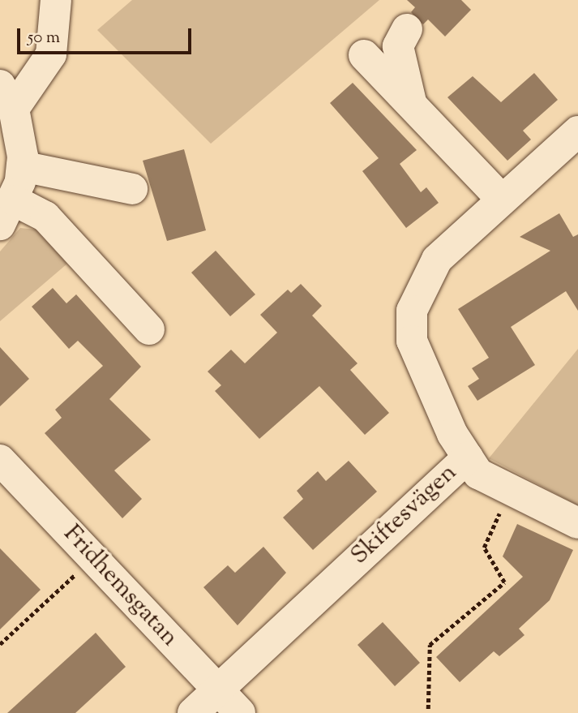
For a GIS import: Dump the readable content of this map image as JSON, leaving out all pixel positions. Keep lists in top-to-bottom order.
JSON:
{
  "streets": {
    "street": ["Skiftesvägen", "Fridhemsgatan"]
  },
  "crossings": [
    ["Skiftesvägen", "Fridhemsgatan"]
  ],
  "scale_bar": "50 m"
}
